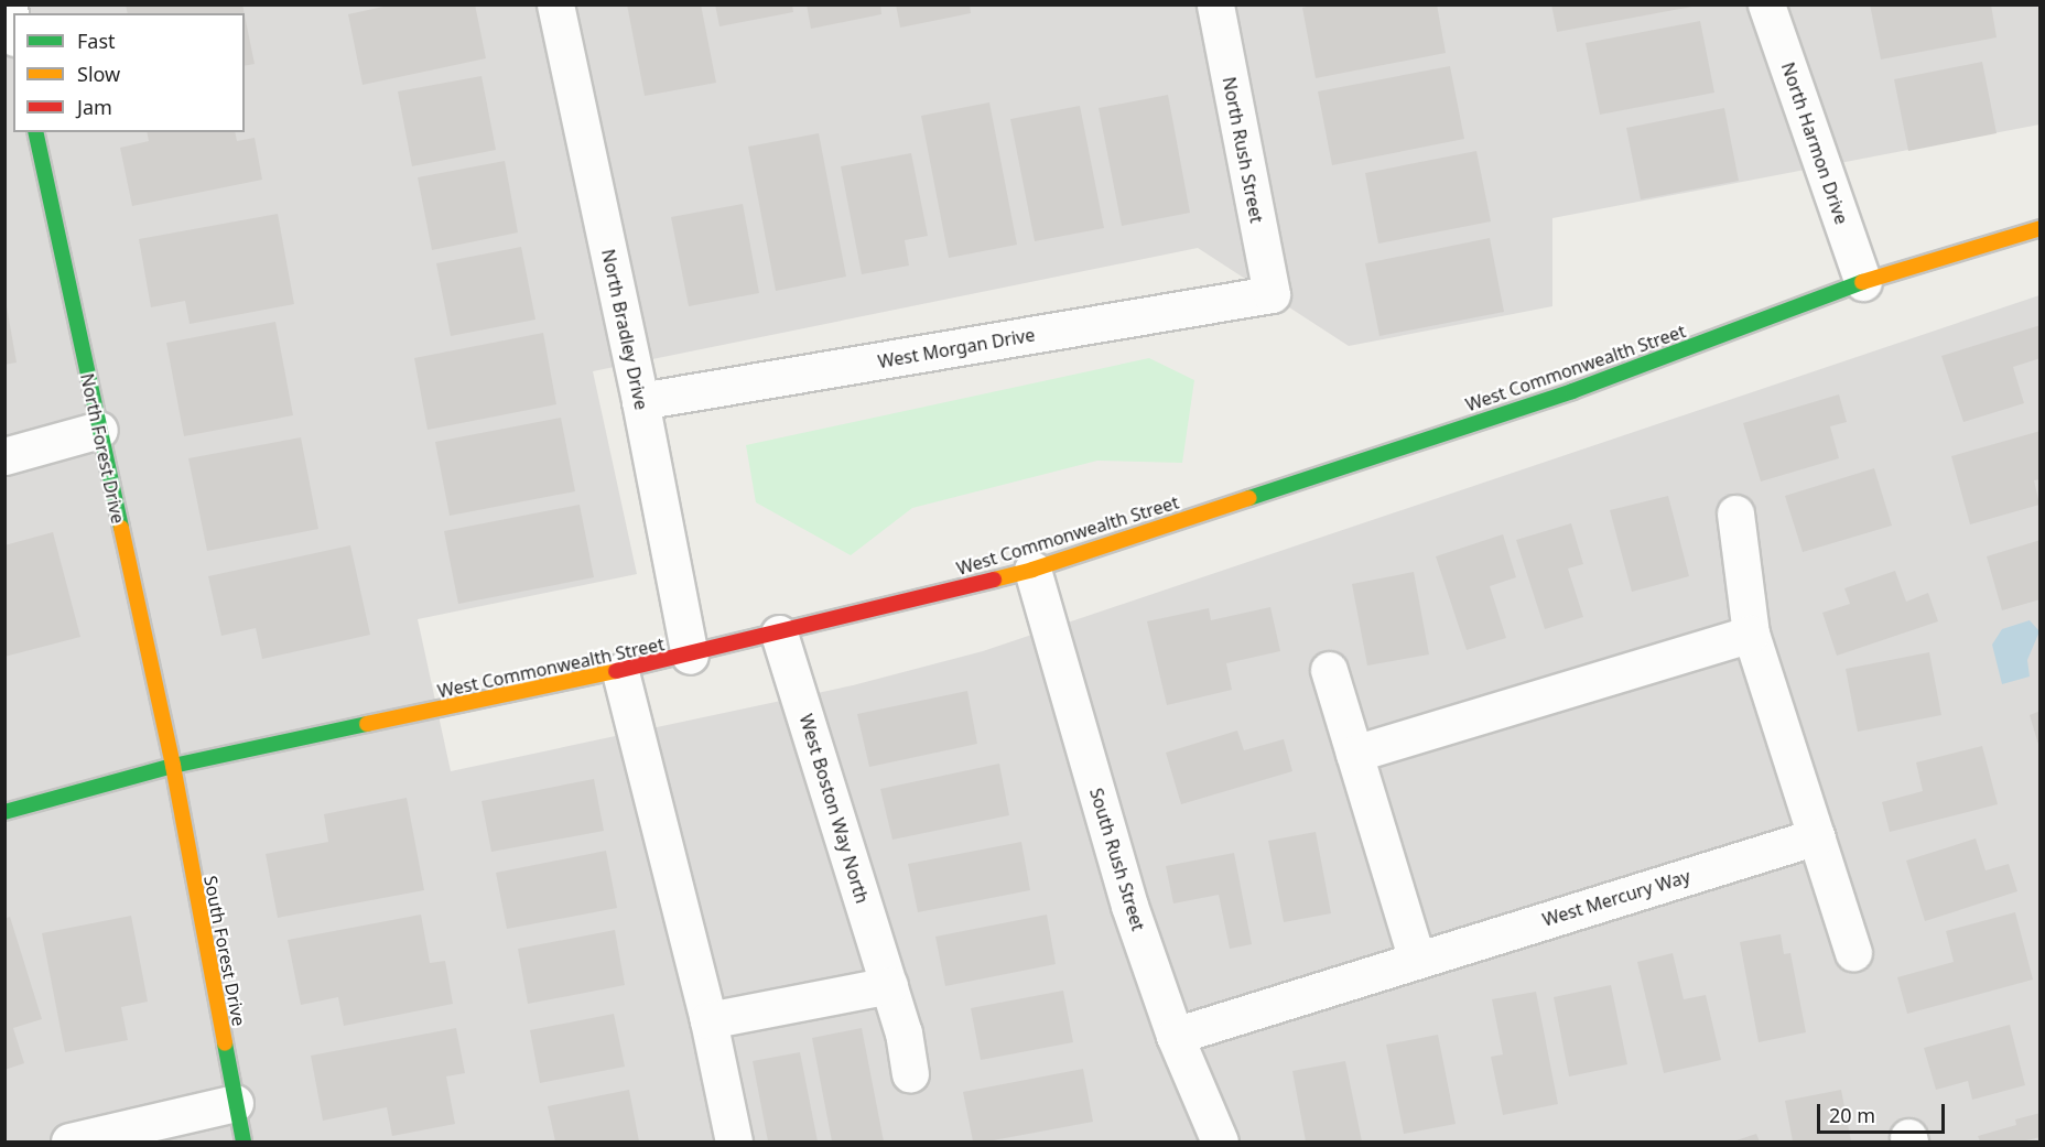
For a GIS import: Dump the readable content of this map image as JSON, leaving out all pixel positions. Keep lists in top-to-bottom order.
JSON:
{
  "streets": {
    "street": [
      "North Harmon Drive",
      "North Rush Street",
      "North Bradley Drive",
      "West Morgan Drive",
      "West Commonwealth Street",
      "North Forest Drive",
      "West Boston Way North",
      "South Rush Street",
      "West Mercury Way",
      "South Forest Drive"
    ]
  },
  "crossings": [
    ["North Harmon Drive", "West Commonwealth Street"],
    ["North Rush Street", "West Morgan Drive"],
    ["North Bradley Drive", "West Morgan Drive"],
    ["North Bradley Drive", "West Commonwealth Street"],
    ["West Commonwealth Street", "North Forest Drive"],
    ["West Commonwealth Street", "West Boston Way North"],
    ["West Commonwealth Street", "South Rush Street"],
    ["West Commonwealth Street", "South Forest Drive"],
    ["North Forest Drive", "South Forest Drive"],
    ["South Rush Street", "West Mercury Way"]
  ],
  "legend": ["Fast", "Slow", "Jam"],
  "scale_bar": "20 m"
}
